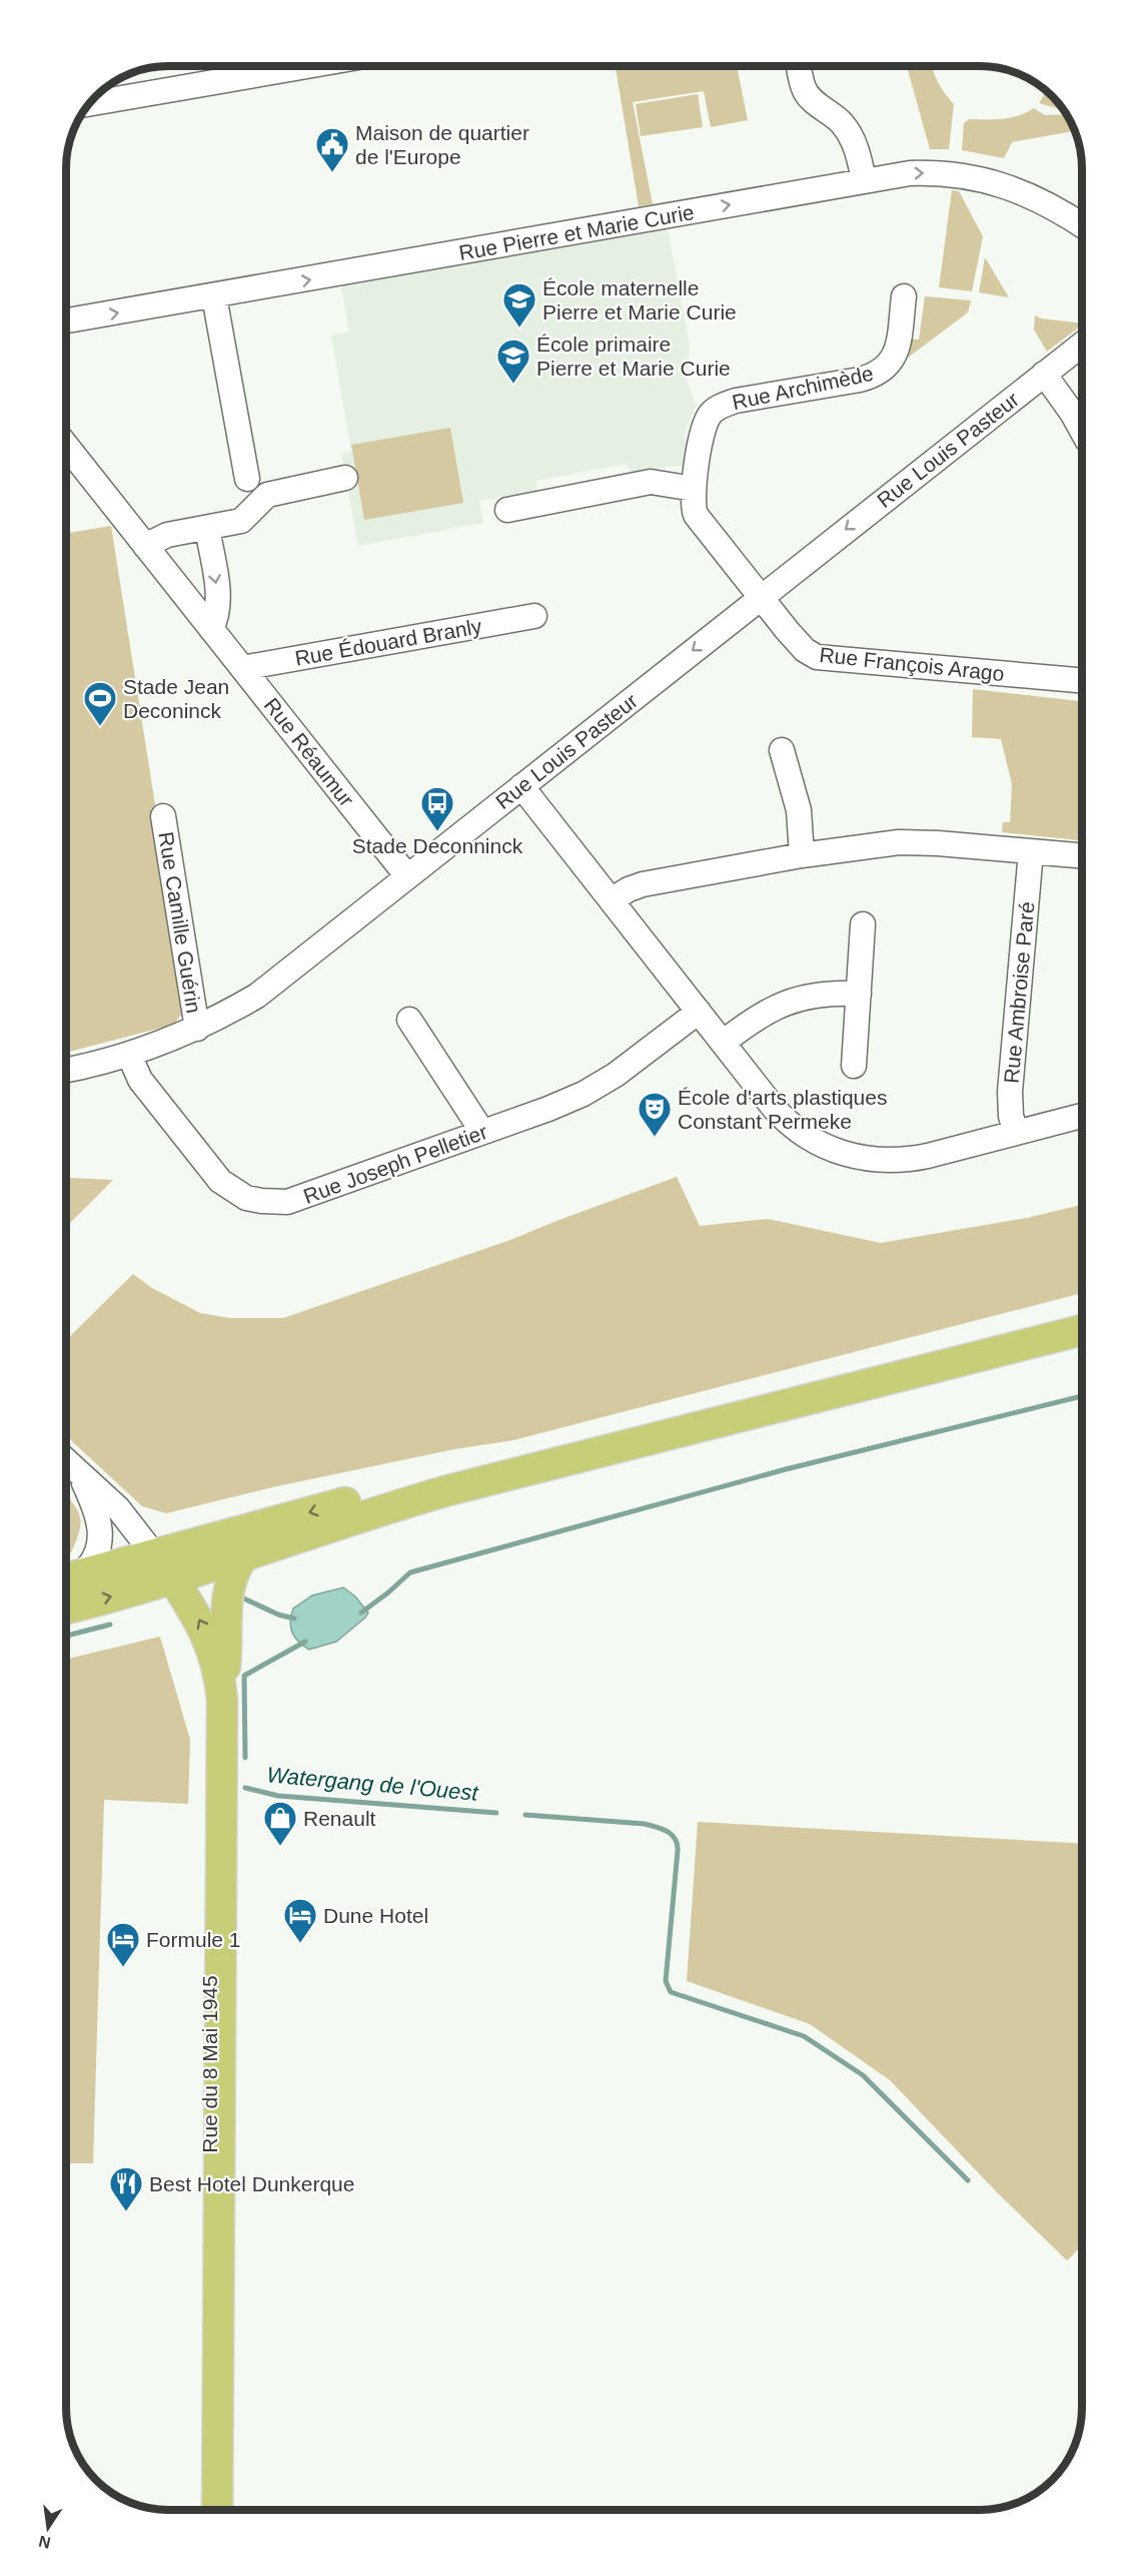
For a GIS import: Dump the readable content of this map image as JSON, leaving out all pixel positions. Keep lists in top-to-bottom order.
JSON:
{
  "streets": {
    "main road": ["Rue du 8 Mai 1945"],
    "street": [
      "Rue Pierre et Marie Curie",
      "Rue Archimède",
      "Rue Louis Pasteur",
      "Rue Édouard Branly",
      "Rue François Arago",
      "Rue Réaumur",
      "Rue Camille Guérin",
      "Rue Ambroise Paré",
      "Rue Joseph Pelletier"
    ]
  },
  "crossings": [
    ["Rue Archimède", "Rue Louis Pasteur"],
    ["Rue Archimède", "Rue François Arago"],
    ["Rue Louis Pasteur", "Rue François Arago"],
    ["Rue Louis Pasteur", "Rue Réaumur"],
    ["Rue Louis Pasteur", "Rue Camille Guérin"],
    ["Rue Louis Pasteur", "Rue Joseph Pelletier"],
    ["Rue Édouard Branly", "Rue Réaumur"]
  ],
  "one_way": ["Rue Louis Pasteur"],
  "water": ["Watergang de l'Ouest"],
  "places": {
    "public building": ["Maison de quartier de l'Europe"],
    "school or university": ["École maternelle Pierre et Marie Curie", "École primaire Pierre et Marie Curie"],
    "sports": ["Stade Jean Deconinck"],
    "bus stop": ["Stade Deconninck"],
    "theatre": ["École d'arts plastiques Constant Permeke"],
    "shop": ["Renault"],
    "hotel": ["Dune Hotel", "Formule 1"],
    "restaurant": ["Best Hotel Dunkerque"]
  },
  "north": "bottom"
}
